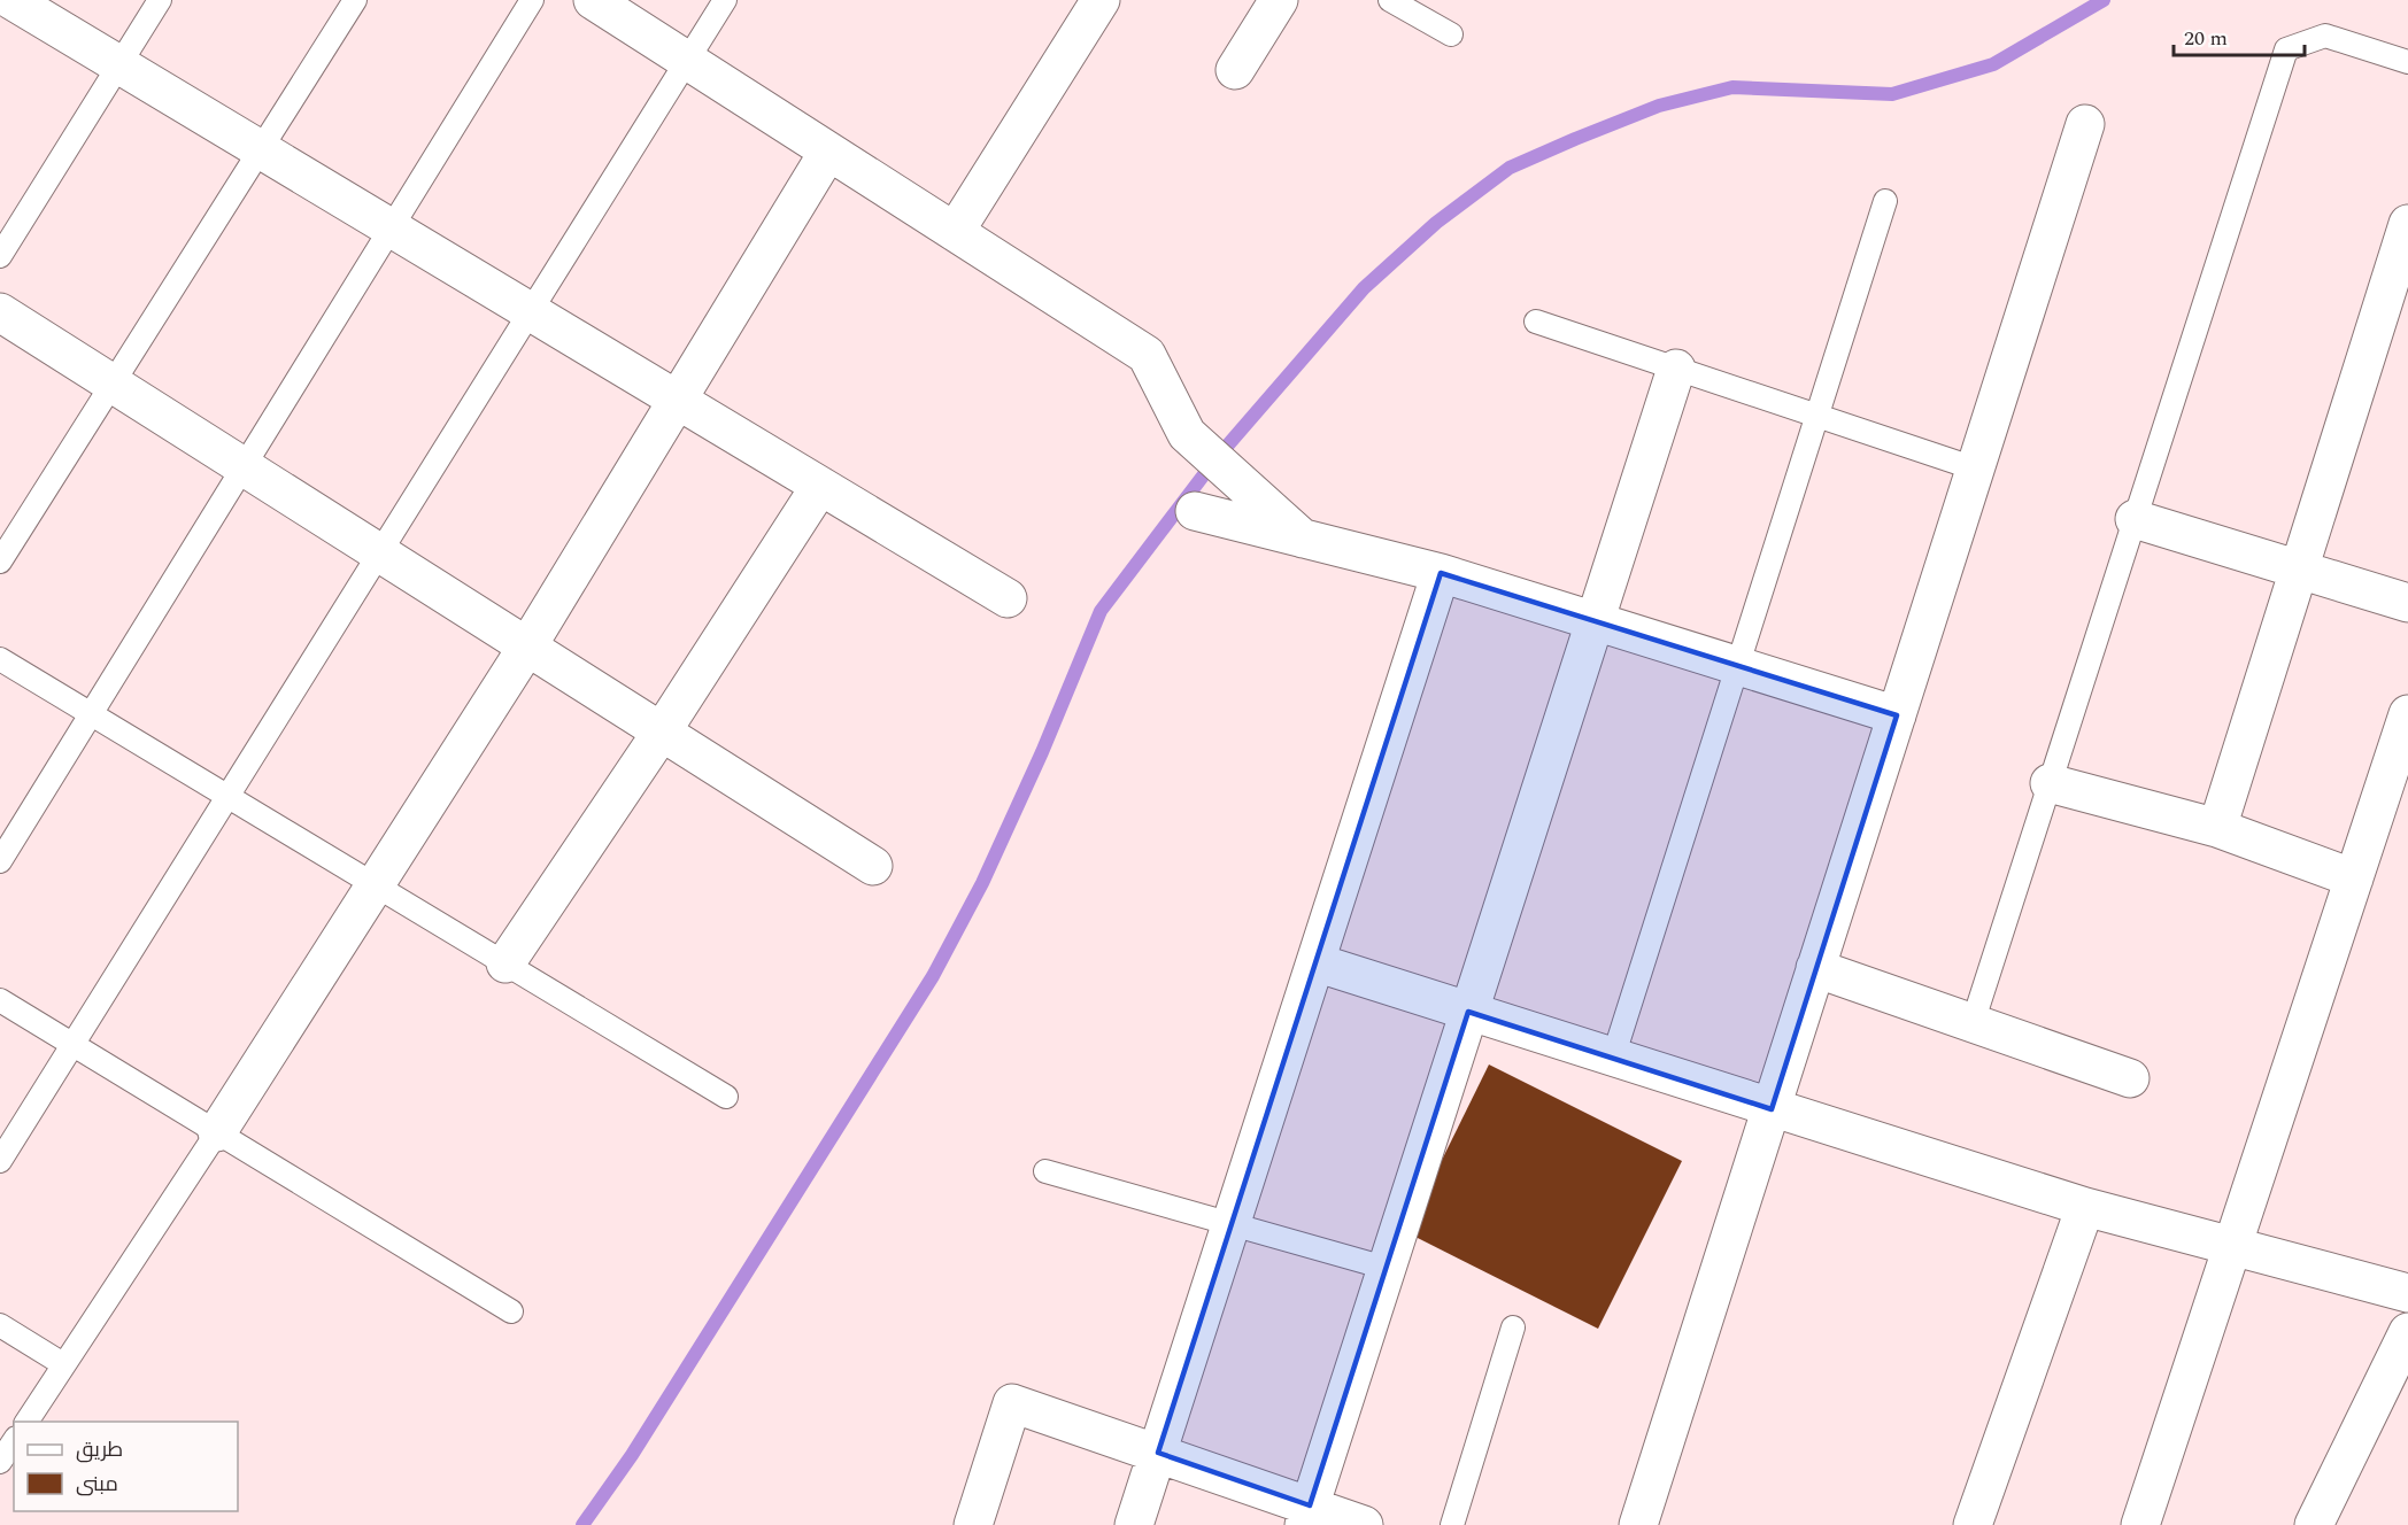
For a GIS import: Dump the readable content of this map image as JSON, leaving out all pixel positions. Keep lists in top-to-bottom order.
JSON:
{
  "legend": ["طريق", "مبنى"],
  "scale_bar": "20 m"
}
